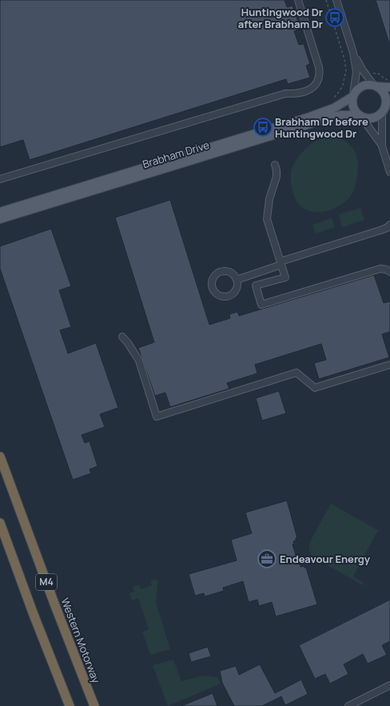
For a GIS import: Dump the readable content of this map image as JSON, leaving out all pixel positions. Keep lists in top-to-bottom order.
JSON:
{
  "streets": {
    "highway": ["M4", "Western Motorway"],
    "main road": ["Brabham Drive"]
  },
  "places": {
    "bus stop": ["Huntingwood Dr after Brabham Dr", "Brabham Dr before Huntingwood Dr"],
    "office": ["Endeavour Energy"]
  }
}
